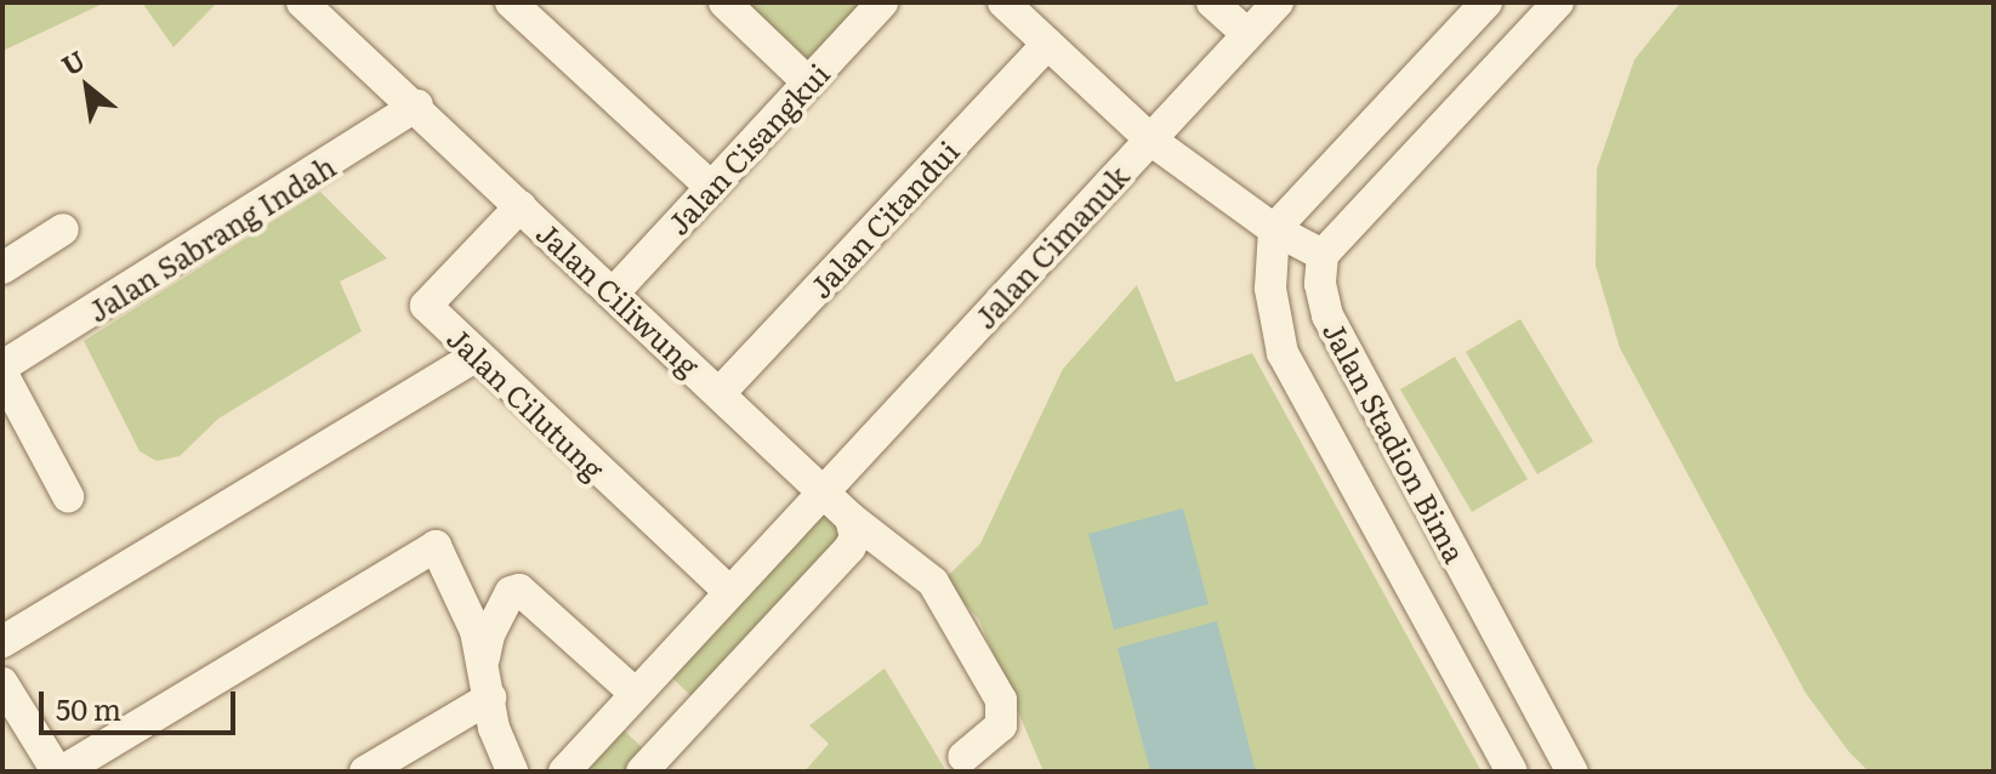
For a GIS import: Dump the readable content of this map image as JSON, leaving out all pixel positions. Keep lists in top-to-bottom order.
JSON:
{
  "streets": {
    "street": [
      "Jalan Cisangkui",
      "Jalan Citandui",
      "Jalan Sabrang Indah",
      "Jalan Cimanuk",
      "Jalan Ciliwung",
      "Jalan Cilutung",
      "Jalan Stadion Bima"
    ]
  },
  "crossings": [
    ["Jalan Cisangkui", "Jalan Ciliwung"],
    ["Jalan Citandui", "Jalan Ciliwung"],
    ["Jalan Sabrang Indah", "Jalan Ciliwung"],
    ["Jalan Cimanuk", "Jalan Ciliwung"],
    ["Jalan Cimanuk", "Jalan Cilutung"],
    ["Jalan Ciliwung", "Jalan Cilutung"]
  ],
  "scale_bar": "50 m",
  "north": "top left"
}
